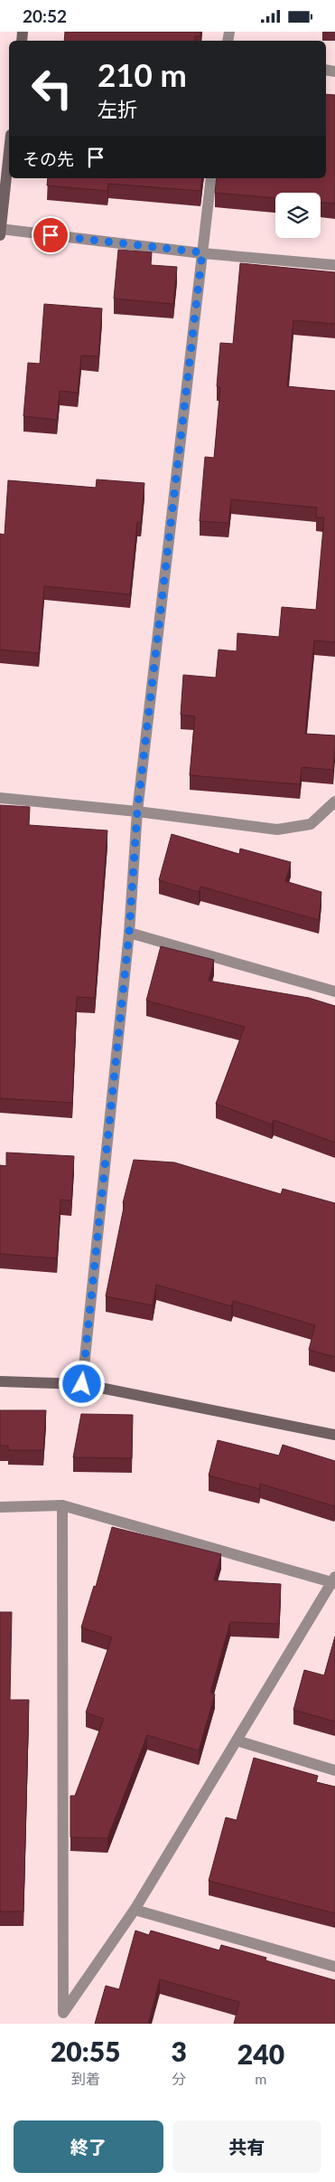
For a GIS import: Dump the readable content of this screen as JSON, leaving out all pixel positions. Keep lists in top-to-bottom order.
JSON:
{
  "page": {
    "status": "20:52",
    "turn": ["210 m", "左折"],
    "then": "その先",
    "eta": [
      "20:55",
      "到着",
      "3",
      "分",
      "240",
      "m"
    ],
    "buttons": ["終了", "共有"]
  }
}
